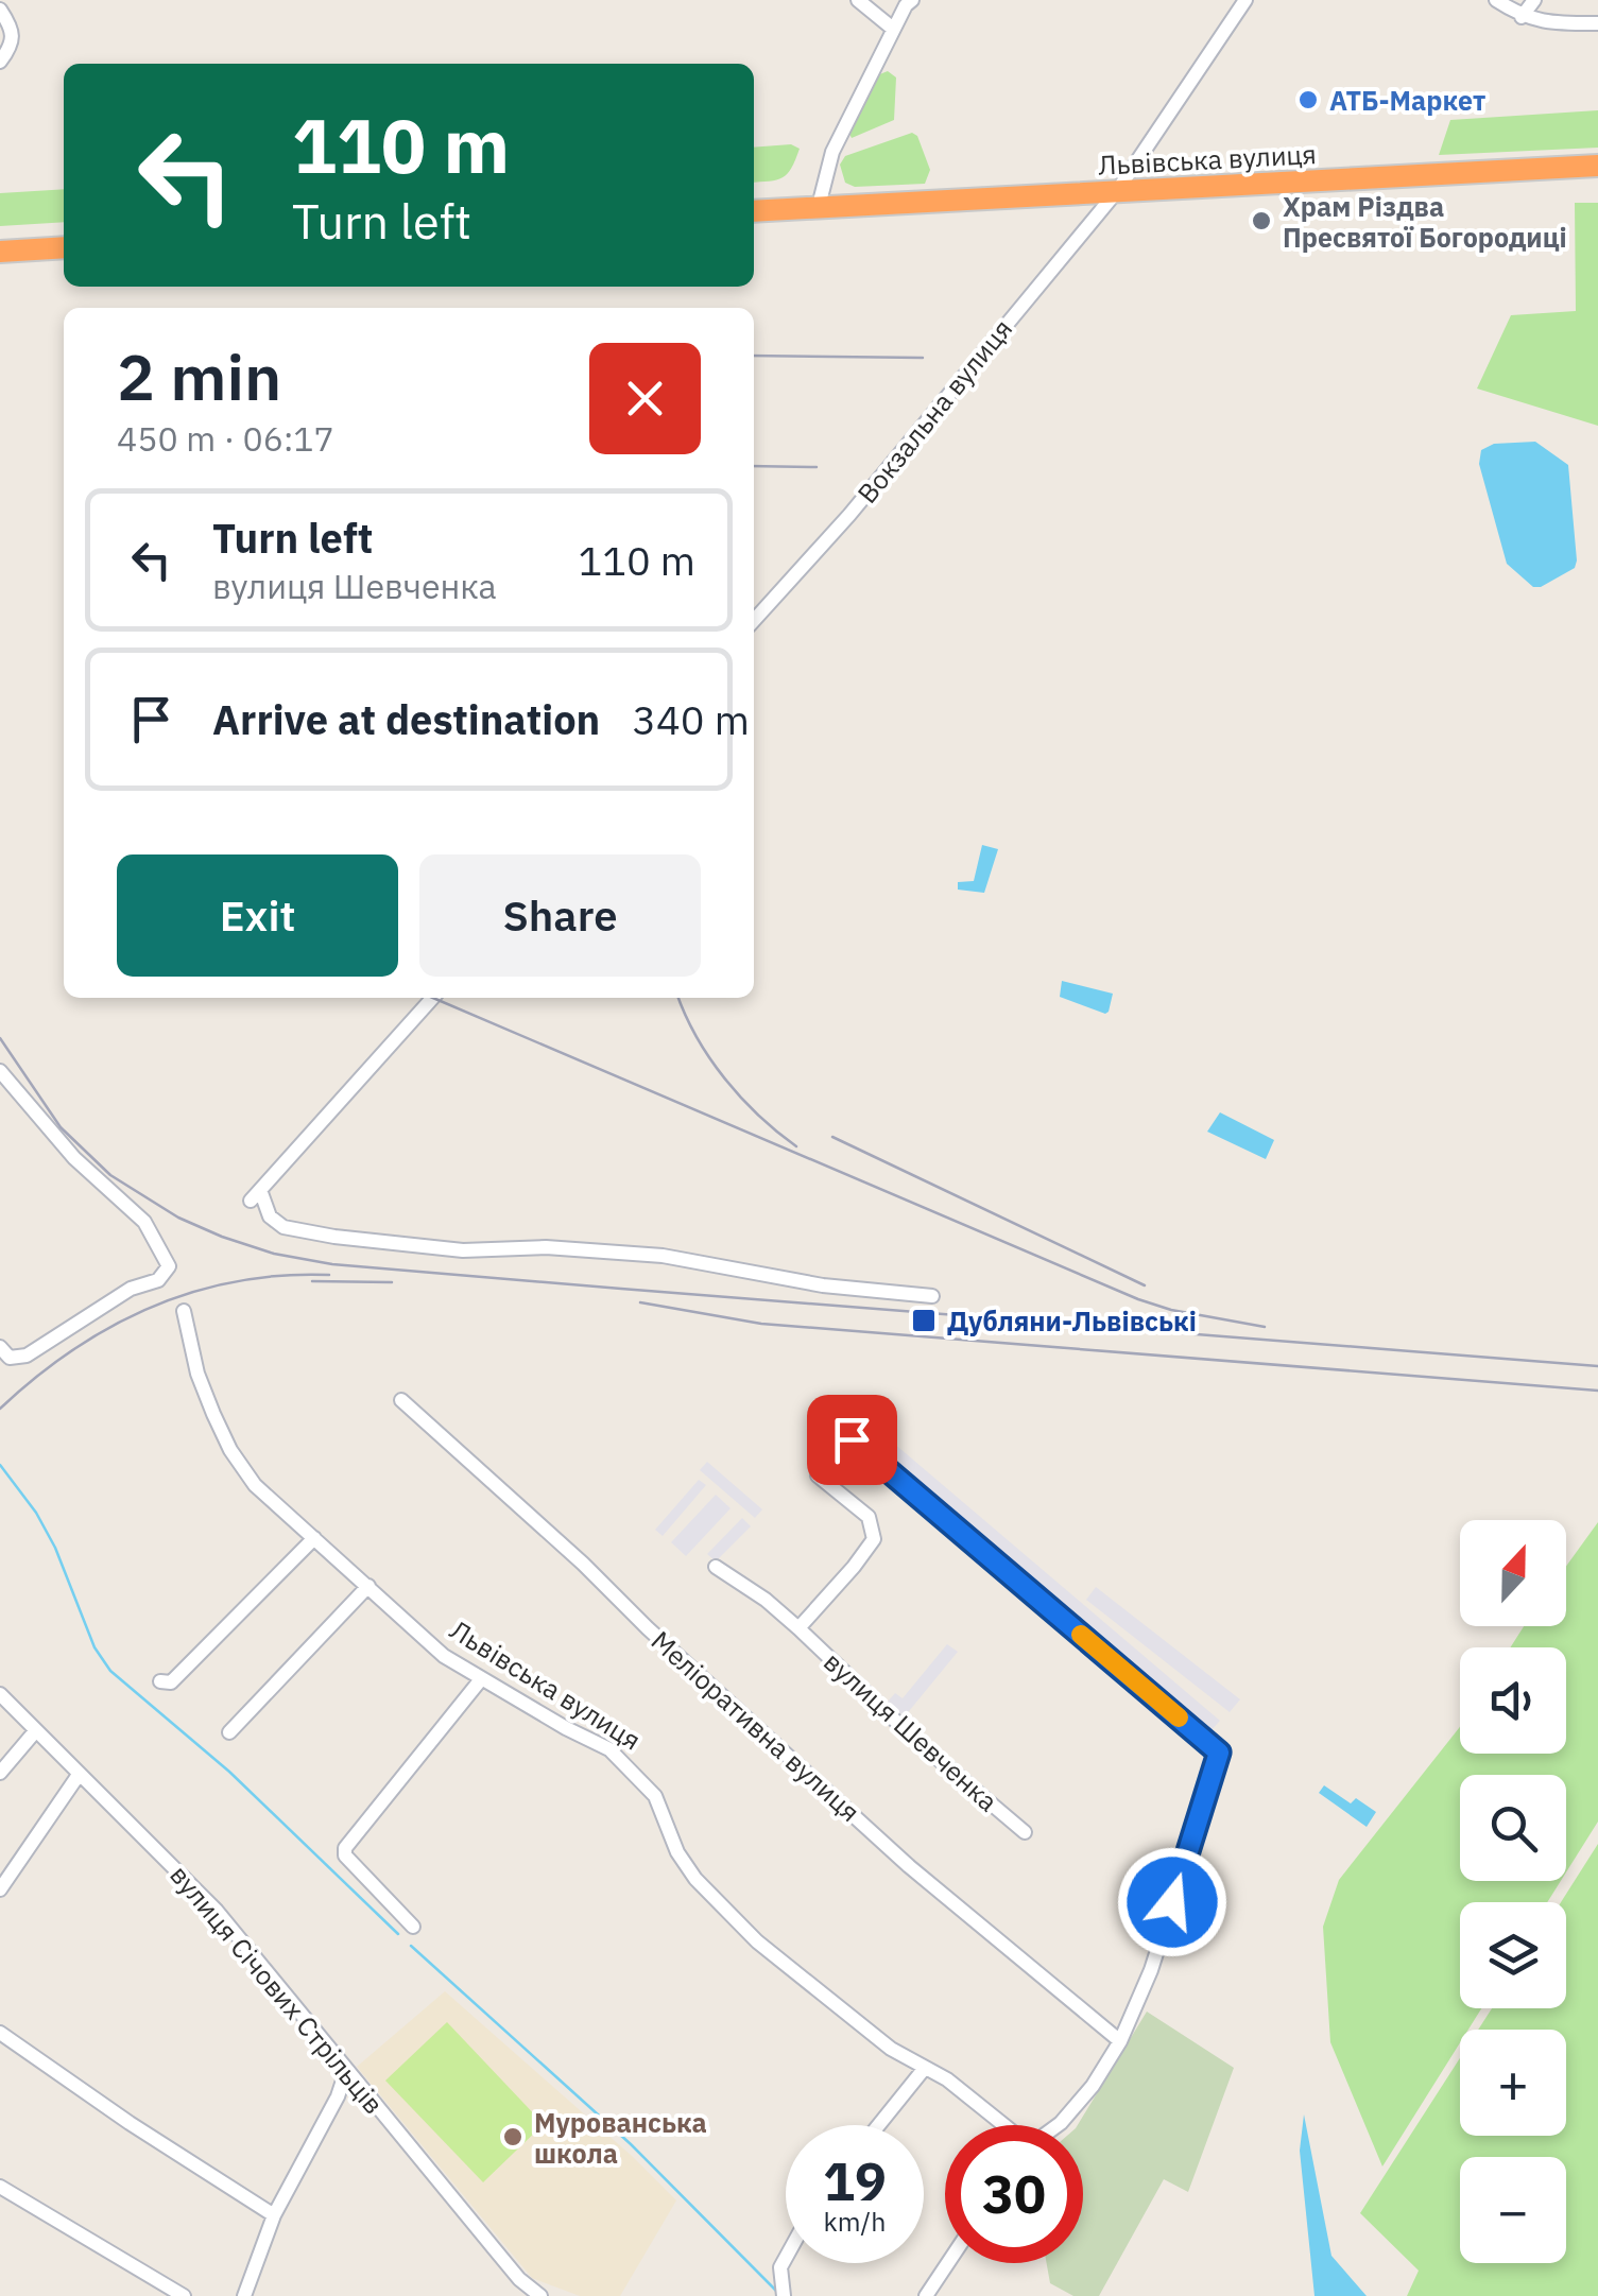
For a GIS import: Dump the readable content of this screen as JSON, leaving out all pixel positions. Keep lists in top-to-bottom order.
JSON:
{
  "streets": {
    "highway": ["Львівська вулиця"],
    "street": [
      "Вокзальна вулиця",
      "Меліоративна вулиця",
      "вулиця Шевченка",
      "вулиця Січових Стрільців"
    ]
  },
  "crossings": [
    ["Львівська вулиця", "Вокзальна вулиця"]
  ],
  "places": {
    "other": ["АТБ-Маркет", "Храм Різдва Пресвятої Богородиці", "Мурованська школа"],
    "transit": ["Дубляни-Львівські"]
  },
  "north": "top",
  "page": {
    "turn": ["110 m", "Turn left"],
    "heading": ["2 min", "450 m · 06:17"],
    "list": [
      {
        "name": "Turn left",
        "note": "вулиця Шевченка",
        "value": "110 m"
      },
      {
        "name": "Arrive at destination",
        "value": "340 m"
      }
    ],
    "buttons": ["Exit", "Share"],
    "map_buttons": ["+", "−"],
    "speed": "19 km/h",
    "limit": "30"
  }
}
